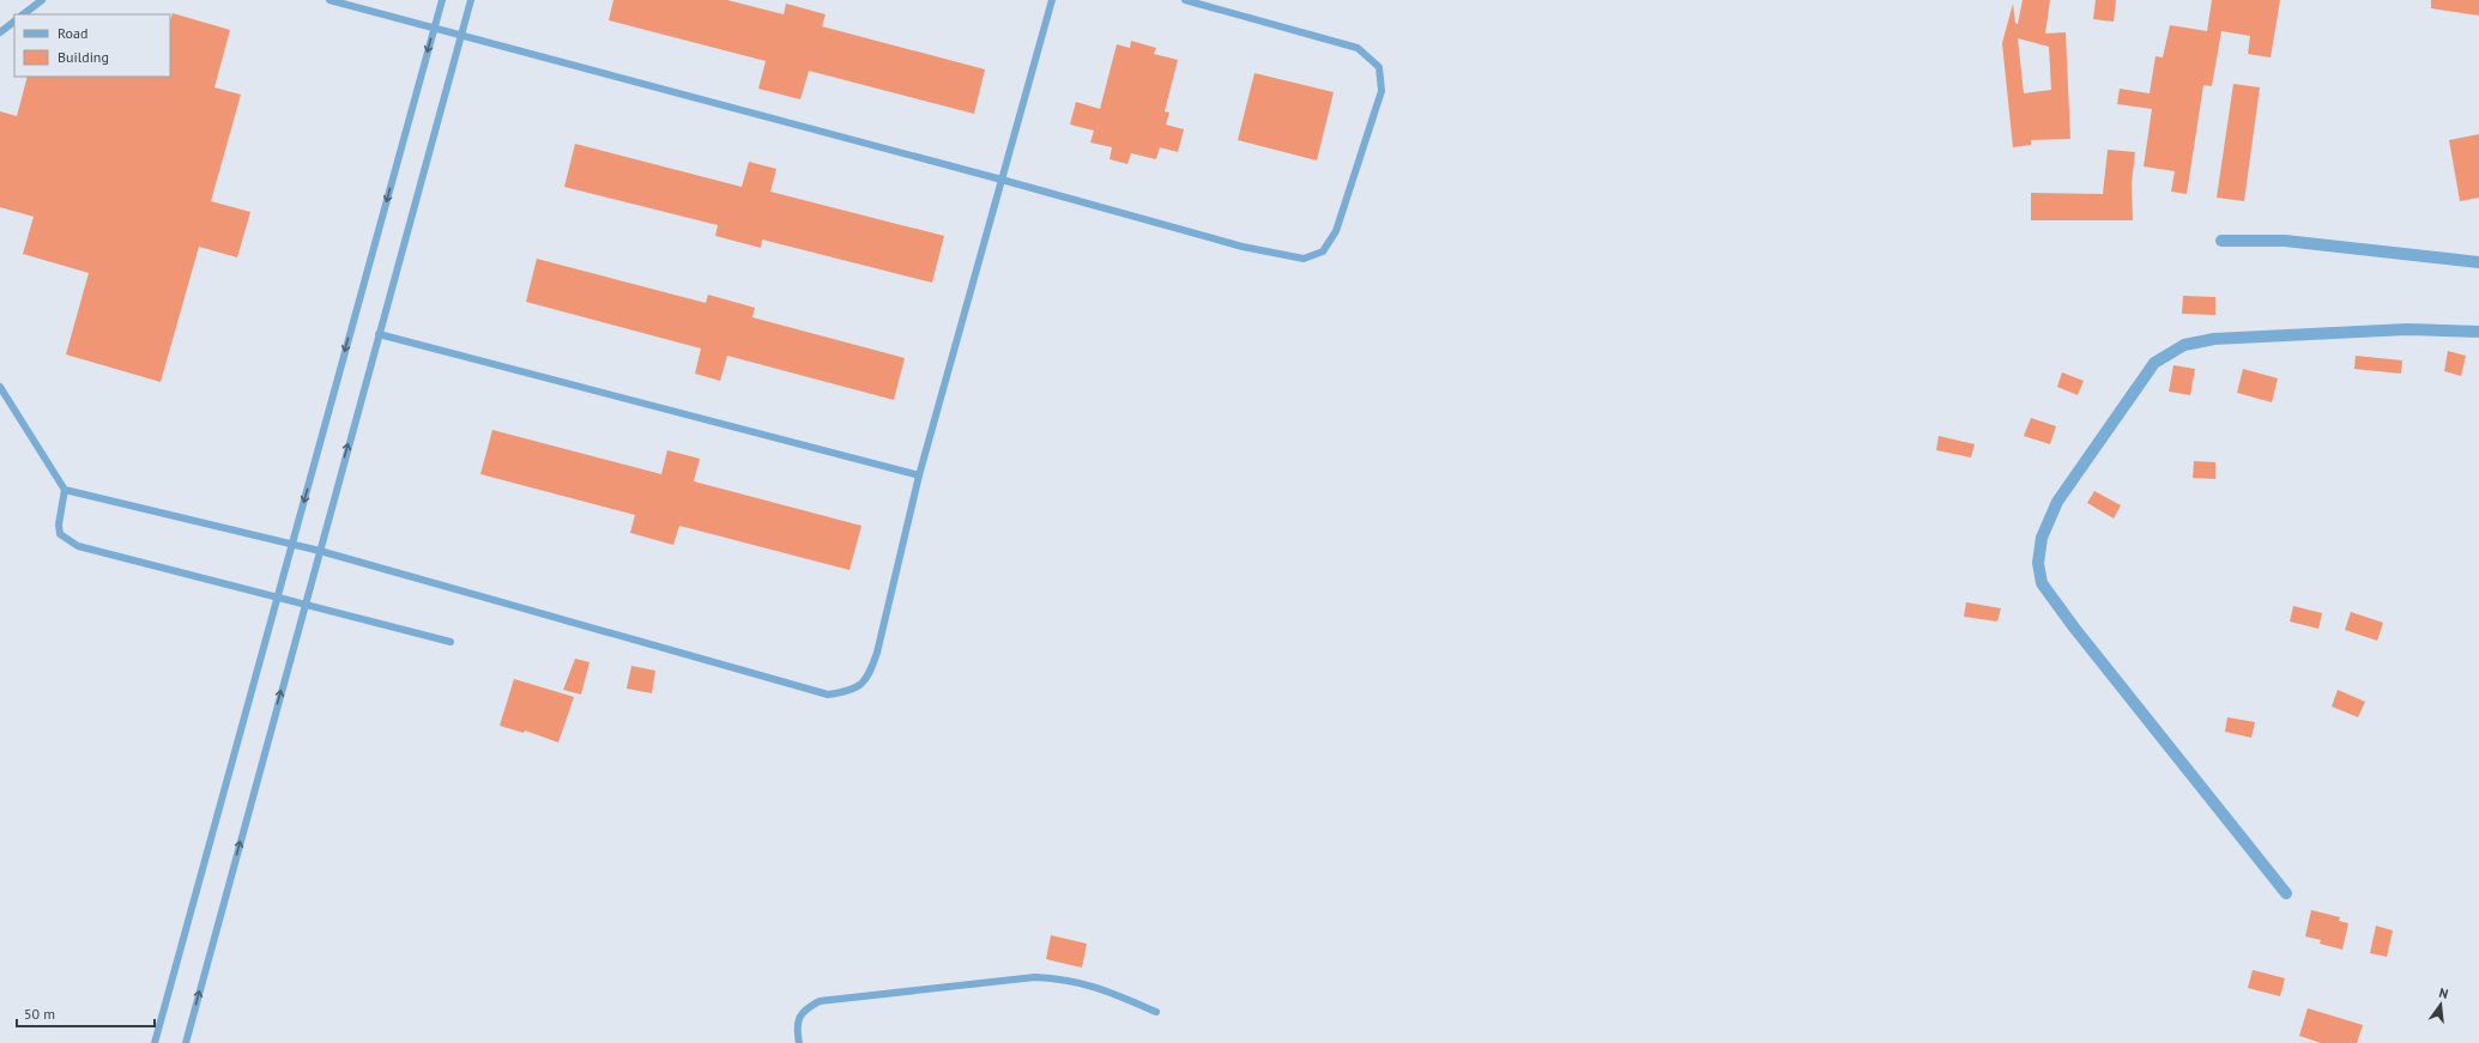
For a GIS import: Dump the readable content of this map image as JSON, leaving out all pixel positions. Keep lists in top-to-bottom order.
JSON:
{
  "legend": ["Road", "Building"],
  "scale_bar": "50 m",
  "north": "top"
}
